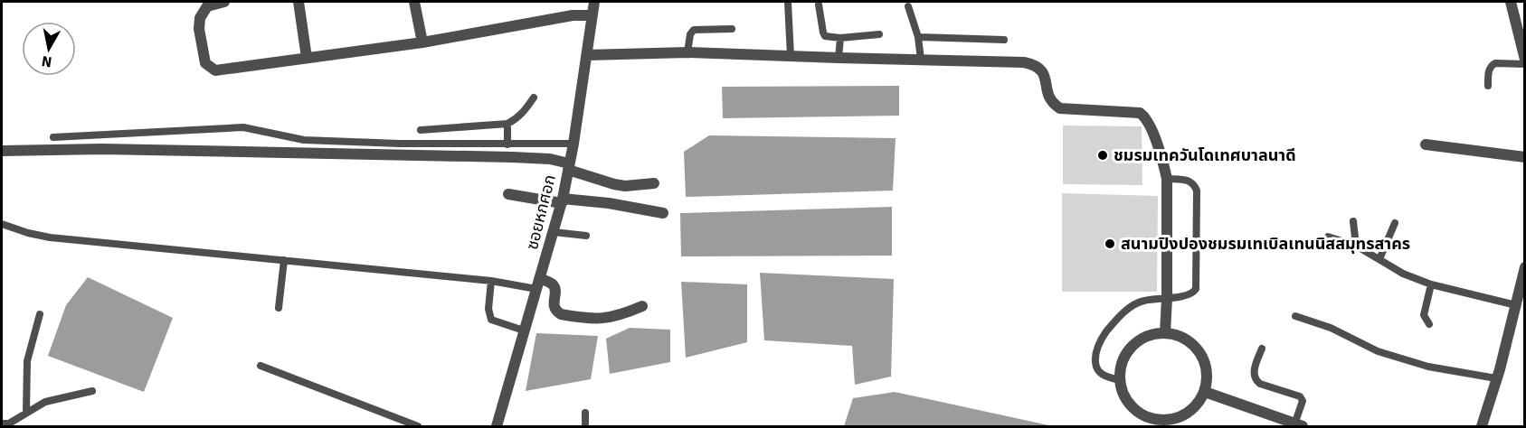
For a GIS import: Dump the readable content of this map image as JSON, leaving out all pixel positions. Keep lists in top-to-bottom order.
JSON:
{
  "streets": {
    "street": ["ซอยหกศอก"]
  },
  "places": ["ชมรมเทควันโดเทศบาลนาดี", "สนามปิงปองชมรมเทเบิลเทนนิสสมุทรสาคร"],
  "north": "bottom"
}
